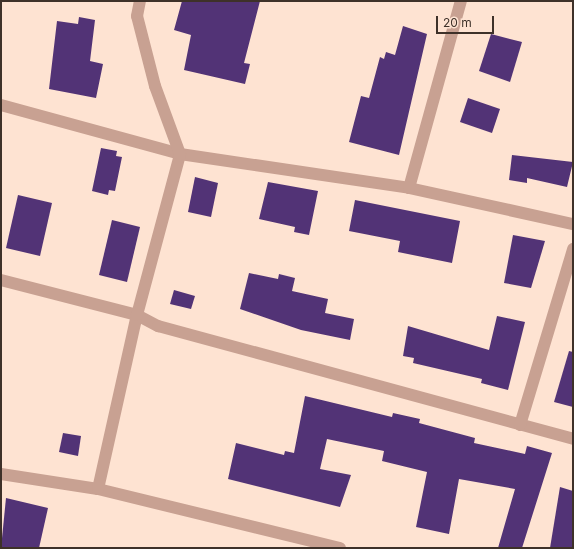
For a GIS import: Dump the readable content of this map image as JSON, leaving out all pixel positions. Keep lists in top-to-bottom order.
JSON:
{
  "scale_bar": "20 m"
}
